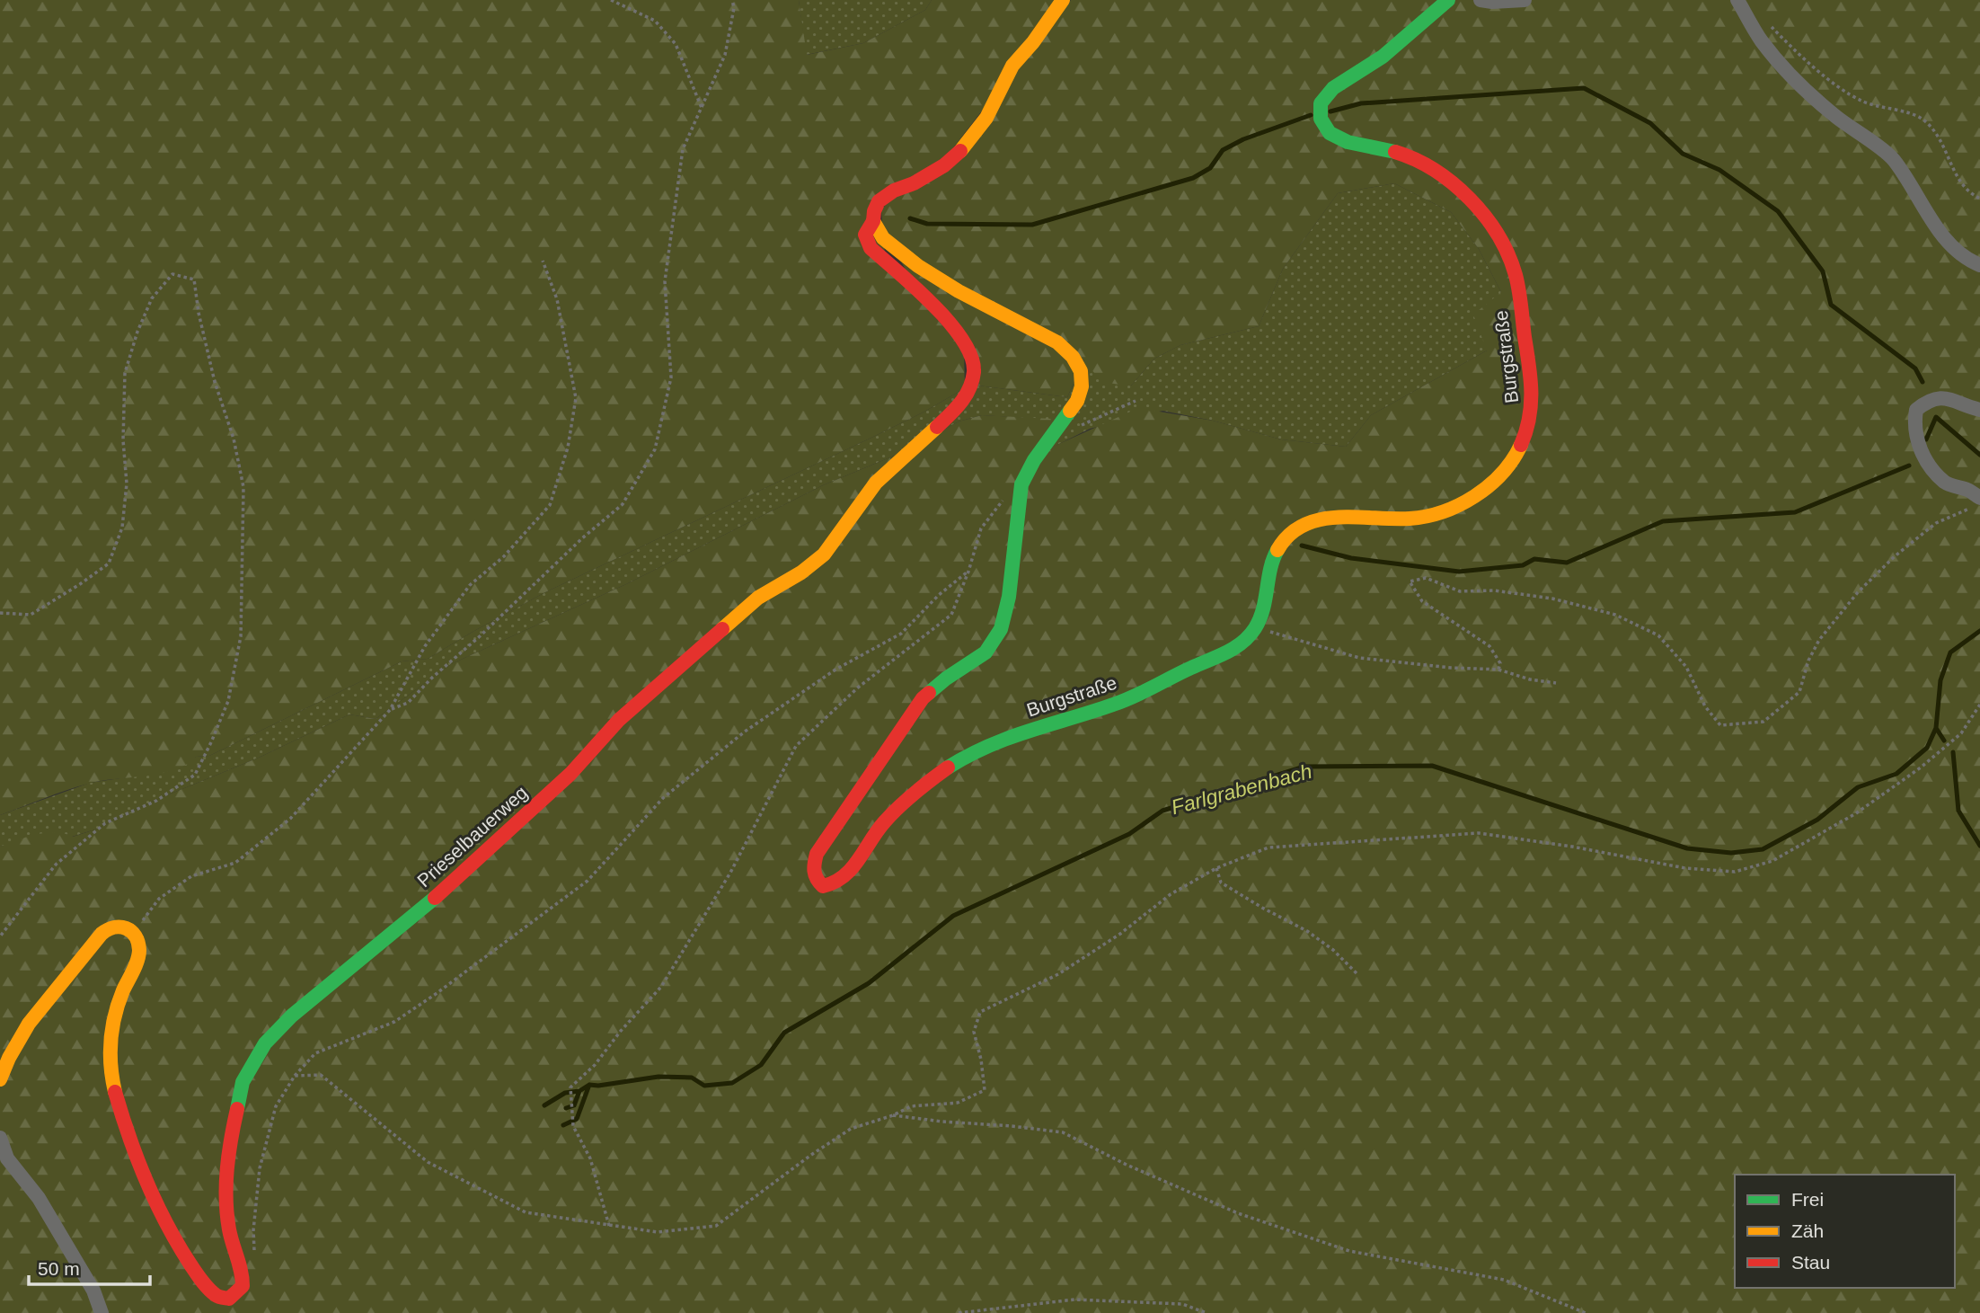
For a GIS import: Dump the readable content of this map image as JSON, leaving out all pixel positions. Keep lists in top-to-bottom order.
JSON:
{
  "streets": {
    "street": ["Burgstraße", "Prieselbauerweg"]
  },
  "crossings": [
    ["Burgstraße", "Prieselbauerweg"]
  ],
  "water": ["Farlgrabenbach"],
  "legend": ["Frei", "Zäh", "Stau"],
  "scale_bar": "50 m"
}
